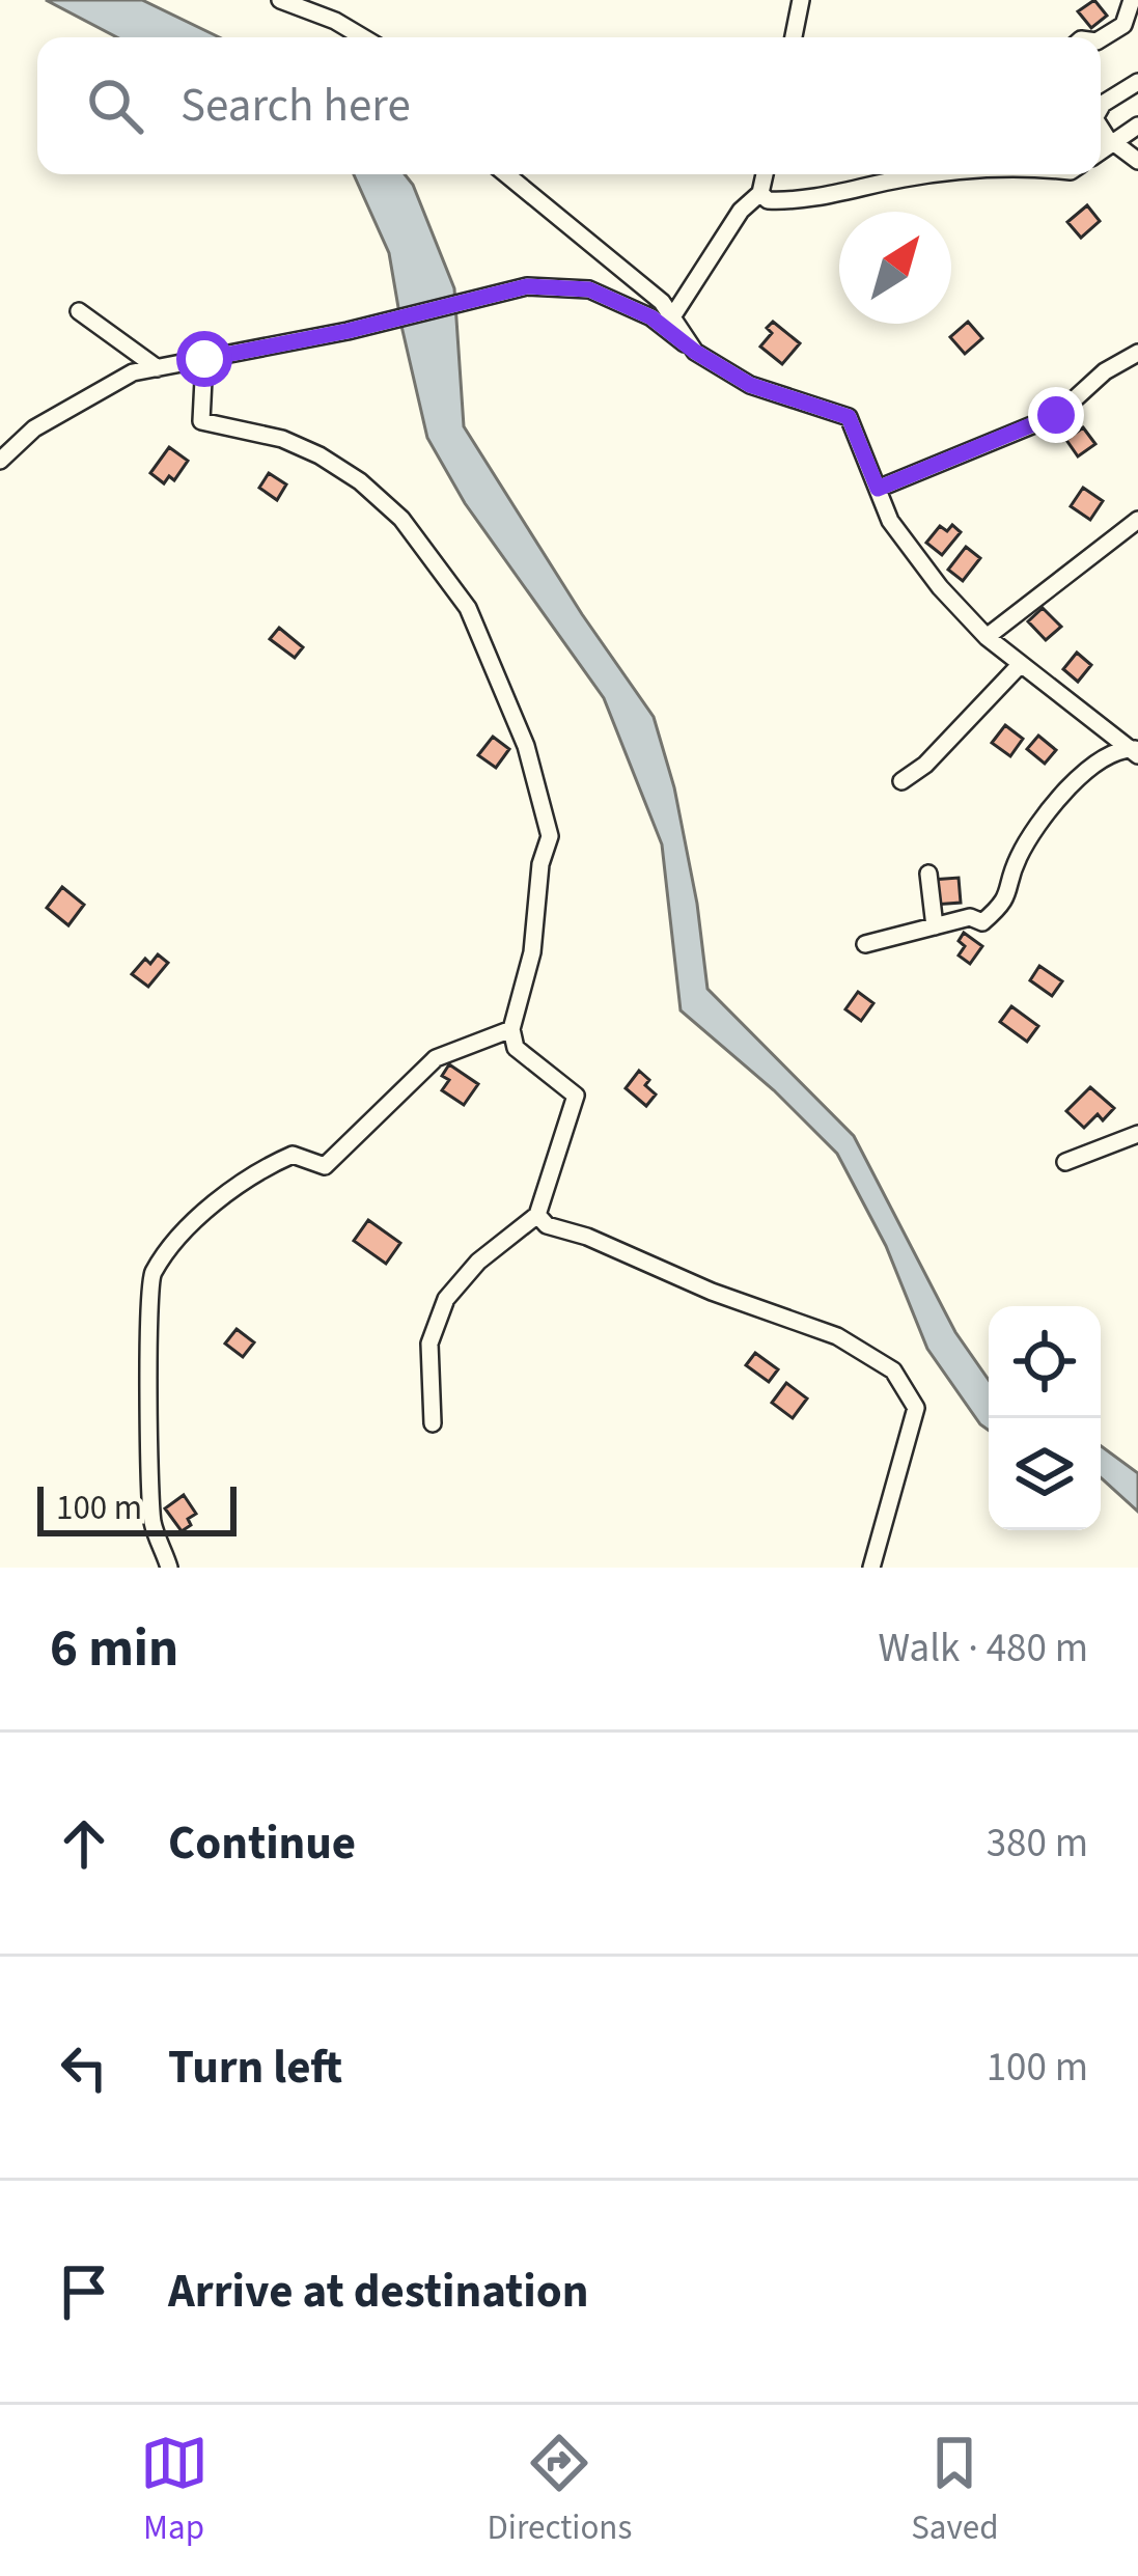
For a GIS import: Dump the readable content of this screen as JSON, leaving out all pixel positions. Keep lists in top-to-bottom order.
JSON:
{
  "scale_bar": "100 m",
  "north": "top right",
  "page": {
    "search": "Search here",
    "scale": "100 m",
    "heading": ["6 min", "Walk · 480 m"],
    "list": [
      ["Continue", "380 m"],
      ["Turn left", "100 m"],
      "Arrive at destination"
    ],
    "nav": ["Map", "Directions", "Saved"]
  }
}
